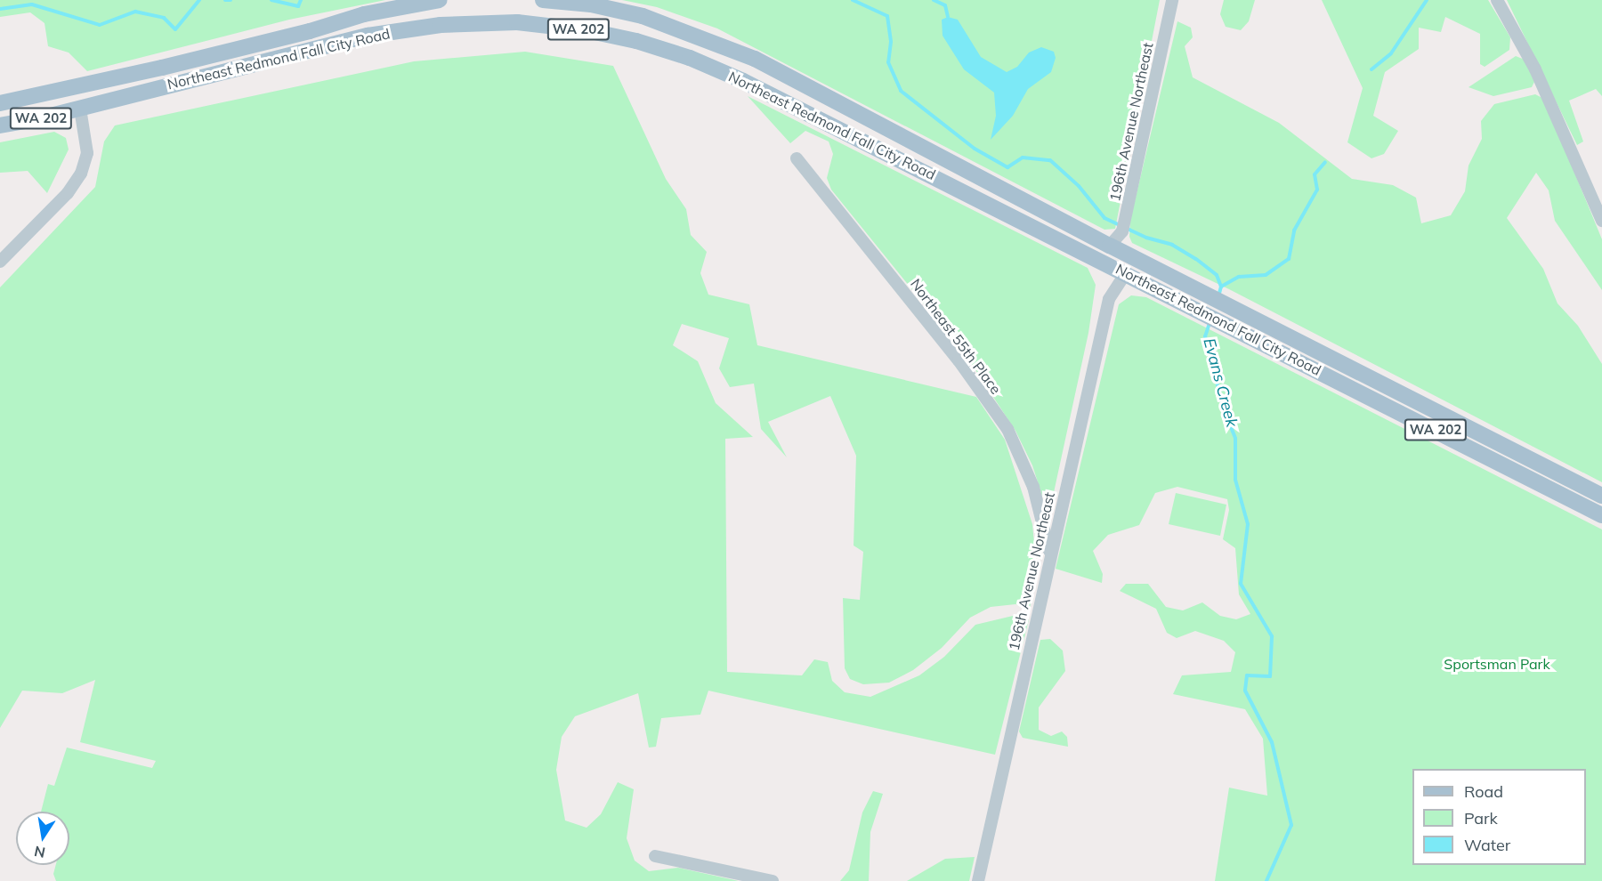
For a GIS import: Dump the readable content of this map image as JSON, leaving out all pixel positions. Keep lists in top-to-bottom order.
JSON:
{
  "streets": {
    "main road": ["WA 202", "Northeast Redmond Fall City Road"],
    "street": ["196th Avenue Northeast", "Northeast 55th Place"]
  },
  "crossings": [
    ["Northeast Redmond Fall City Road", "196th Avenue Northeast"],
    ["196th Avenue Northeast", "Northeast 55th Place"]
  ],
  "water": ["Evans Creek"],
  "parks": ["Sportsman Park"],
  "legend": ["Road", "Park", "Water"],
  "north": "bottom"
}
